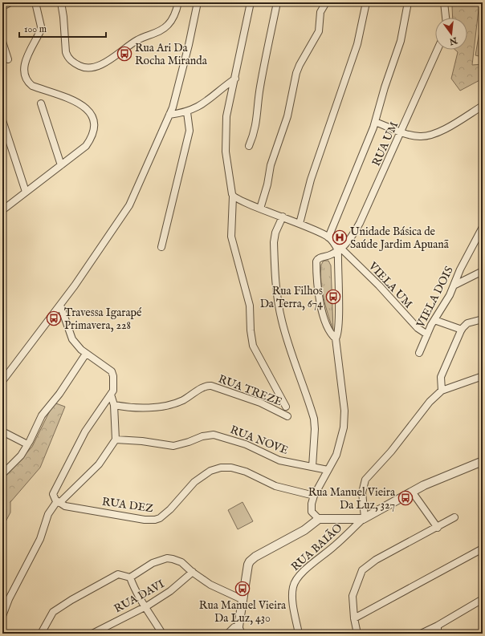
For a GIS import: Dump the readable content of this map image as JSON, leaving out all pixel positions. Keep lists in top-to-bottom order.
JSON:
{
  "streets": {
    "street": [
      "RUA UM",
      "VIELA UM",
      "VIELA DOIS",
      "RUA TREZE",
      "RUA NOVE",
      "RUA DEZ",
      "RUA BAIÃO",
      "RUA DAVI"
    ]
  },
  "crossings": [
    ["RUA UM", "VIELA UM"],
    ["VIELA UM", "VIELA DOIS"]
  ],
  "places": {
    "bus stop": [
      "Rua Ari Da Rocha Miranda",
      "Rua Filhos Da Terra, 674",
      "Travessa Igarapé Primavera, 228",
      "Rua Manuel Vieira Da Luz, 327",
      "Rua Manuel Vieira Da Luz, 430"
    ],
    "hospital": ["Unidade Básica de Saúde Jardim Apuanã"]
  },
  "scale_bar": "100 m",
  "north": "bottom"
}
